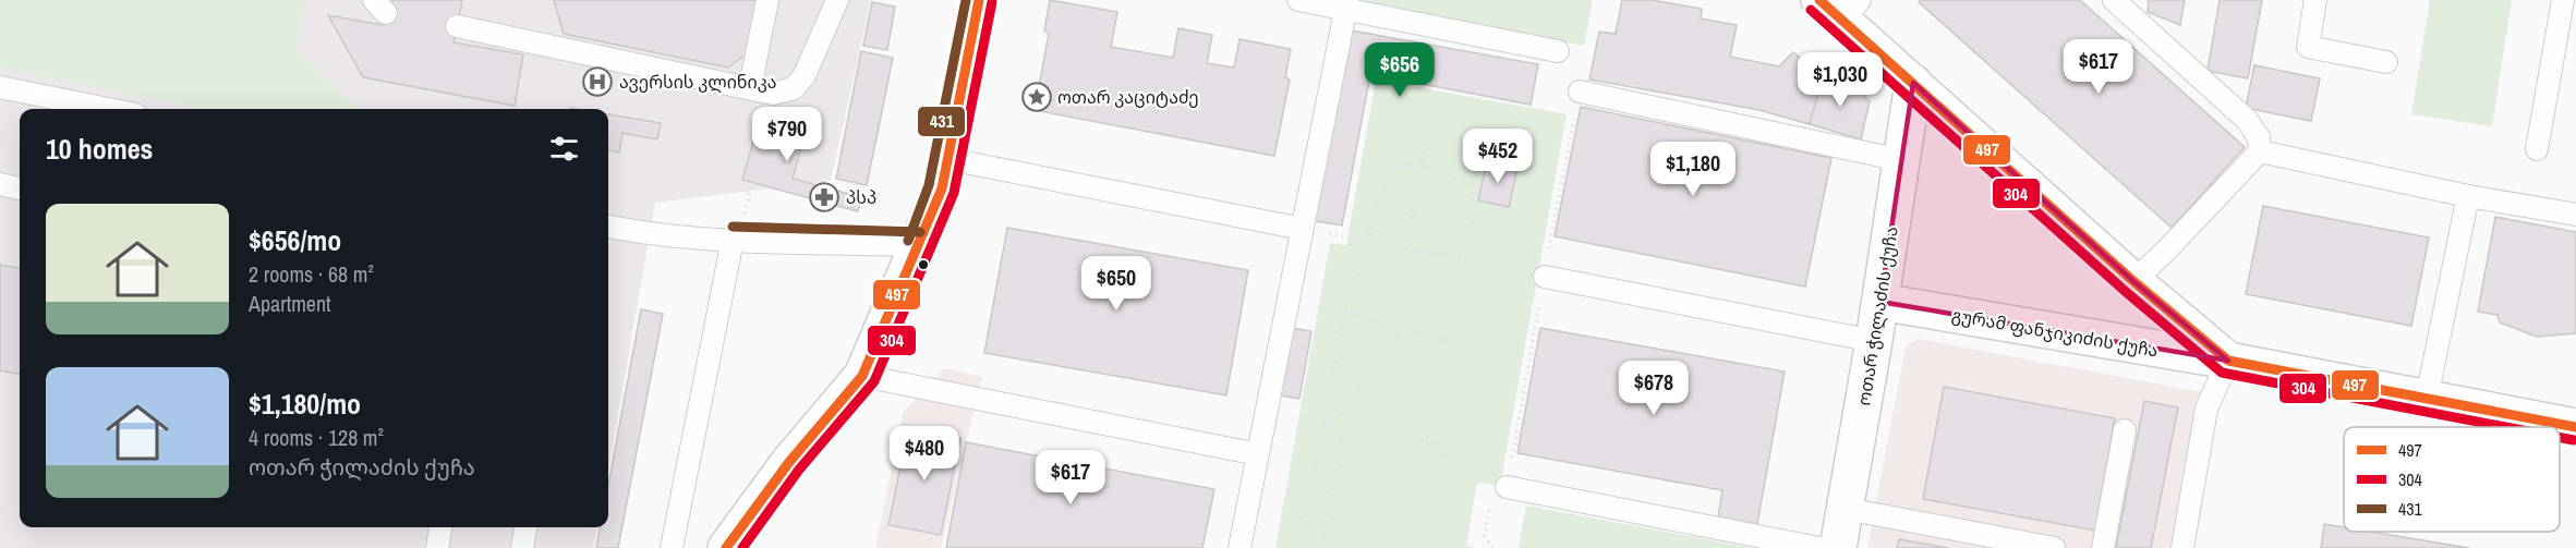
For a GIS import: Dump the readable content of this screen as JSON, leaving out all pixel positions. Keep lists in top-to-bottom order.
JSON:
{
  "streets": {
    "main road": ["ოთარ ჭილაძის ქუჩა", "გურამ ფანჯიკიძის ქუჩა"]
  },
  "crossings": [
    ["ოთარ ჭილაძის ქუჩა", "გურამ ფანჯიკიძის ქუჩა"]
  ],
  "places": {
    "hospital": ["ავერსის კლინიკა"],
    "place": ["ოთარ კაციტაძე"],
    "pharmacy": ["პსპ"]
  },
  "lines": ["transit line 497", "transit line 431", "transit line 304"],
  "legend": ["497", "304", "431"],
  "page": {
    "price": [
      "$617",
      "$656",
      "$1,030",
      "$790",
      "$452",
      "$1,180",
      "$650",
      "$678",
      "$480",
      "$617"
    ],
    "heading": "10 homes",
    "list": [
      {
        "name": "$656/mo",
        "note": "2 rooms · 68 m² · Apartment"
      },
      {
        "name": "$1,180/mo",
        "note": "4 rooms · 128 m² · ოთარ ჭილაძის ქუჩა"
      }
    ]
  }
}
